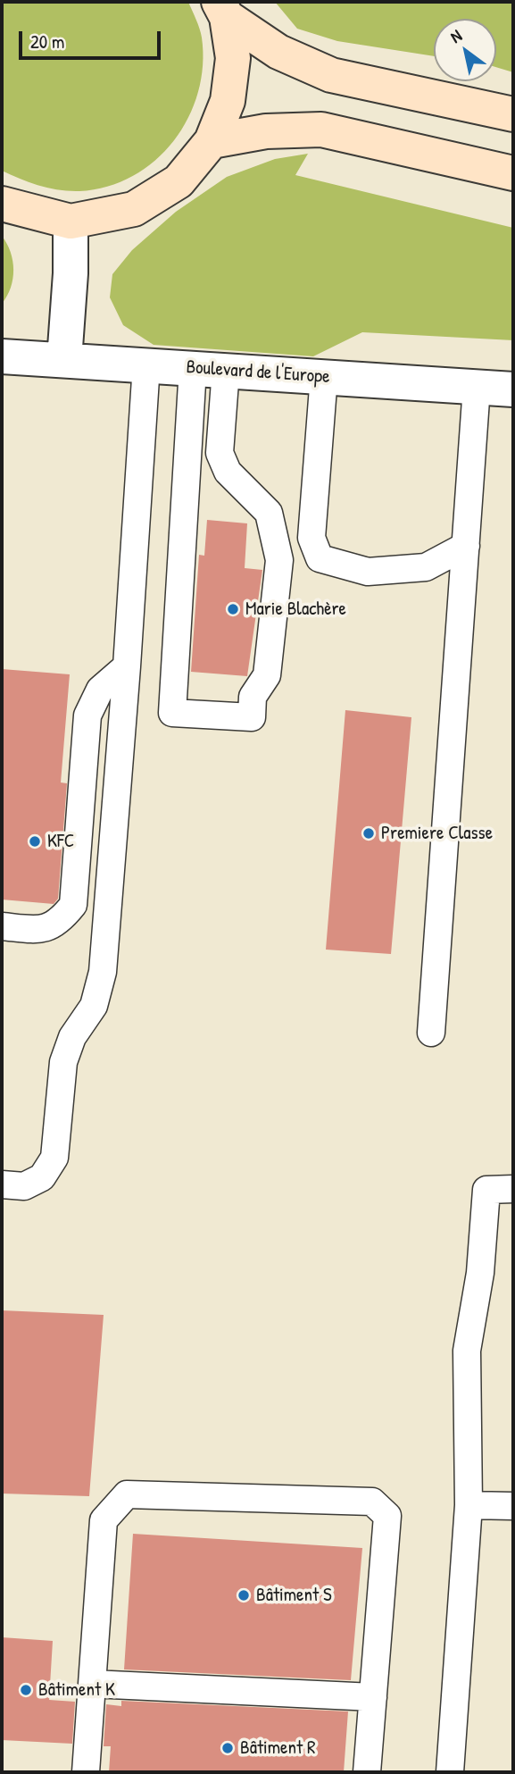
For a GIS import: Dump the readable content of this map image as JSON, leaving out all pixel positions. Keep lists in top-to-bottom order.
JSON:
{
  "streets": {
    "street": ["Boulevard de l'Europe"]
  },
  "places": [
    "Marie Blachère",
    "Premiere Classe",
    "KFC",
    "Bâtiment S",
    "Bâtiment K",
    "Bâtiment R"
  ],
  "scale_bar": "20 m",
  "north": "top left"
}
